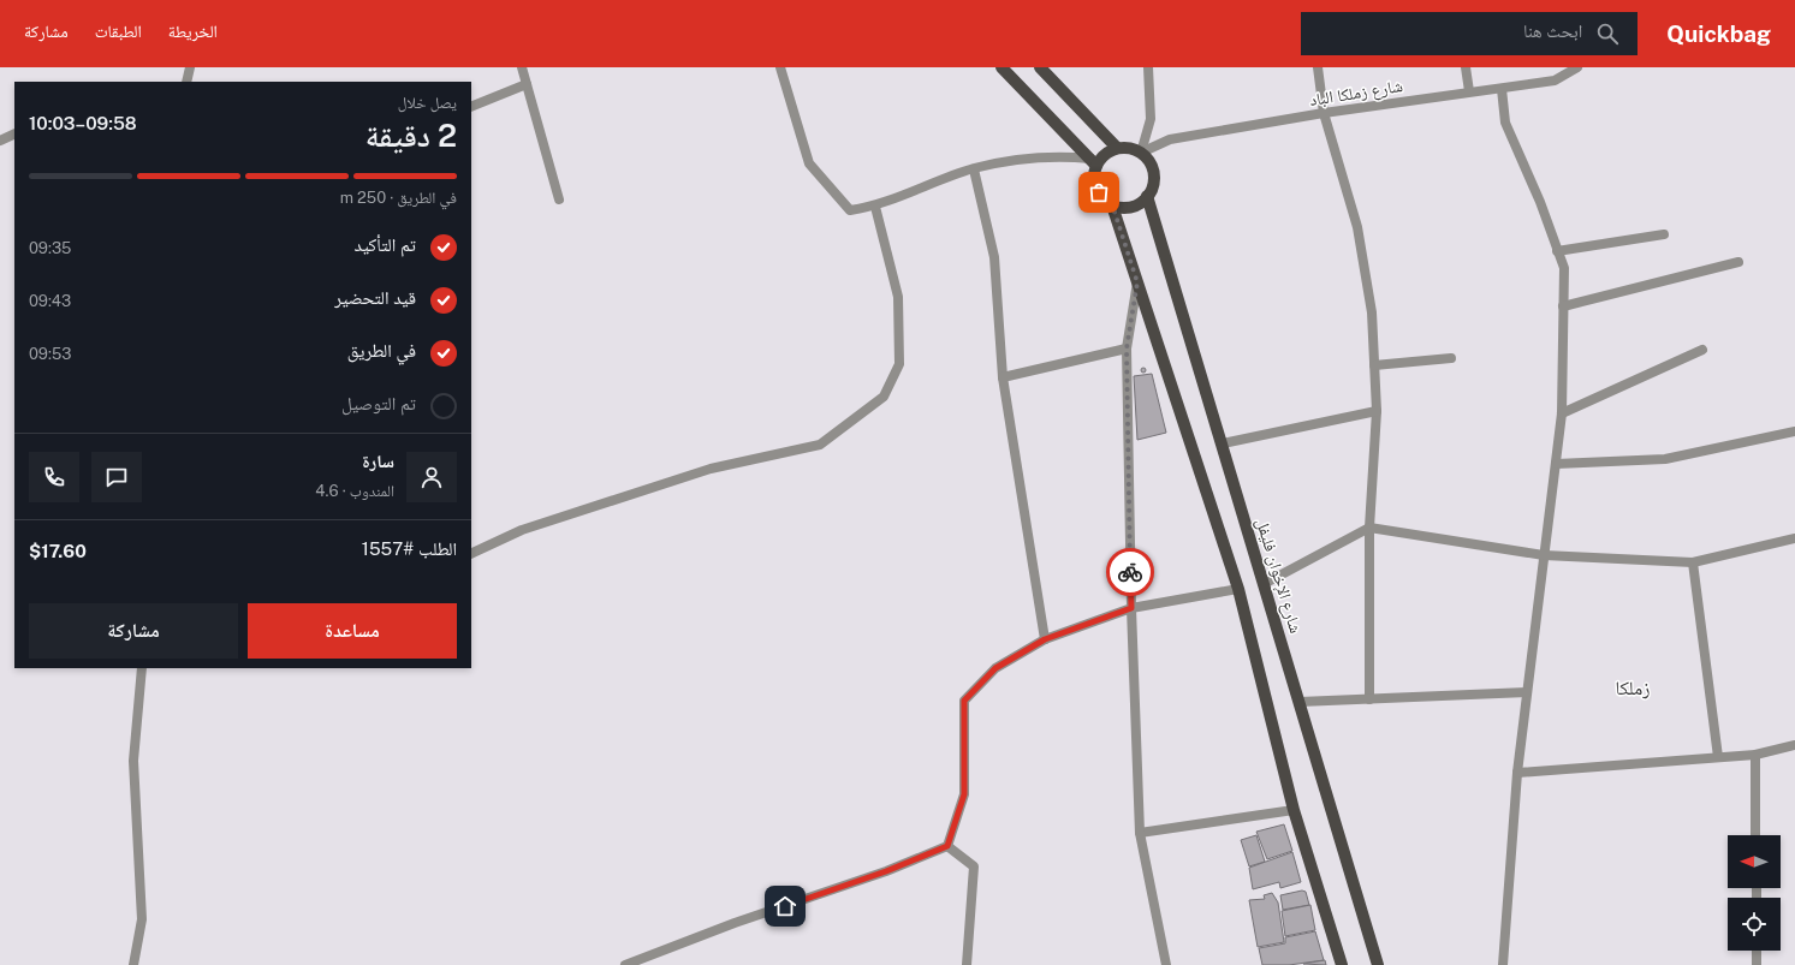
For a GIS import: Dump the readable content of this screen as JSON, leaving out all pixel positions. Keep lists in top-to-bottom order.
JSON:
{
  "streets": {
    "main road": ["شارع الإخوان فليفل"],
    "street": ["شارع زملكا الباد"]
  },
  "crossings": [
    ["شارع زملكا الباد", "شارع الإخوان فليفل"]
  ],
  "districts": ["زملكا"],
  "north": "left",
  "page": {
    "header": "Quickbag",
    "search": "ابحث هنا",
    "nav": ["الخريطة", "الطبقات", "مشاركة"],
    "heading": ["2 دقيقة", "يصل خلال", "09:58–10:03"],
    "panel": [
      "سارة",
      "المندوب · 4.6",
      "الطلب #1557",
      "$17.60"
    ],
    "bar": "في الطريق · 250 m",
    "list": [
      ["تم التأكيد", "09:35"],
      ["قيد التحضير", "09:43"],
      ["في الطريق", "09:53"],
      "تم التوصيل"
    ],
    "buttons": ["مساعدة", "مشاركة"]
  }
}
